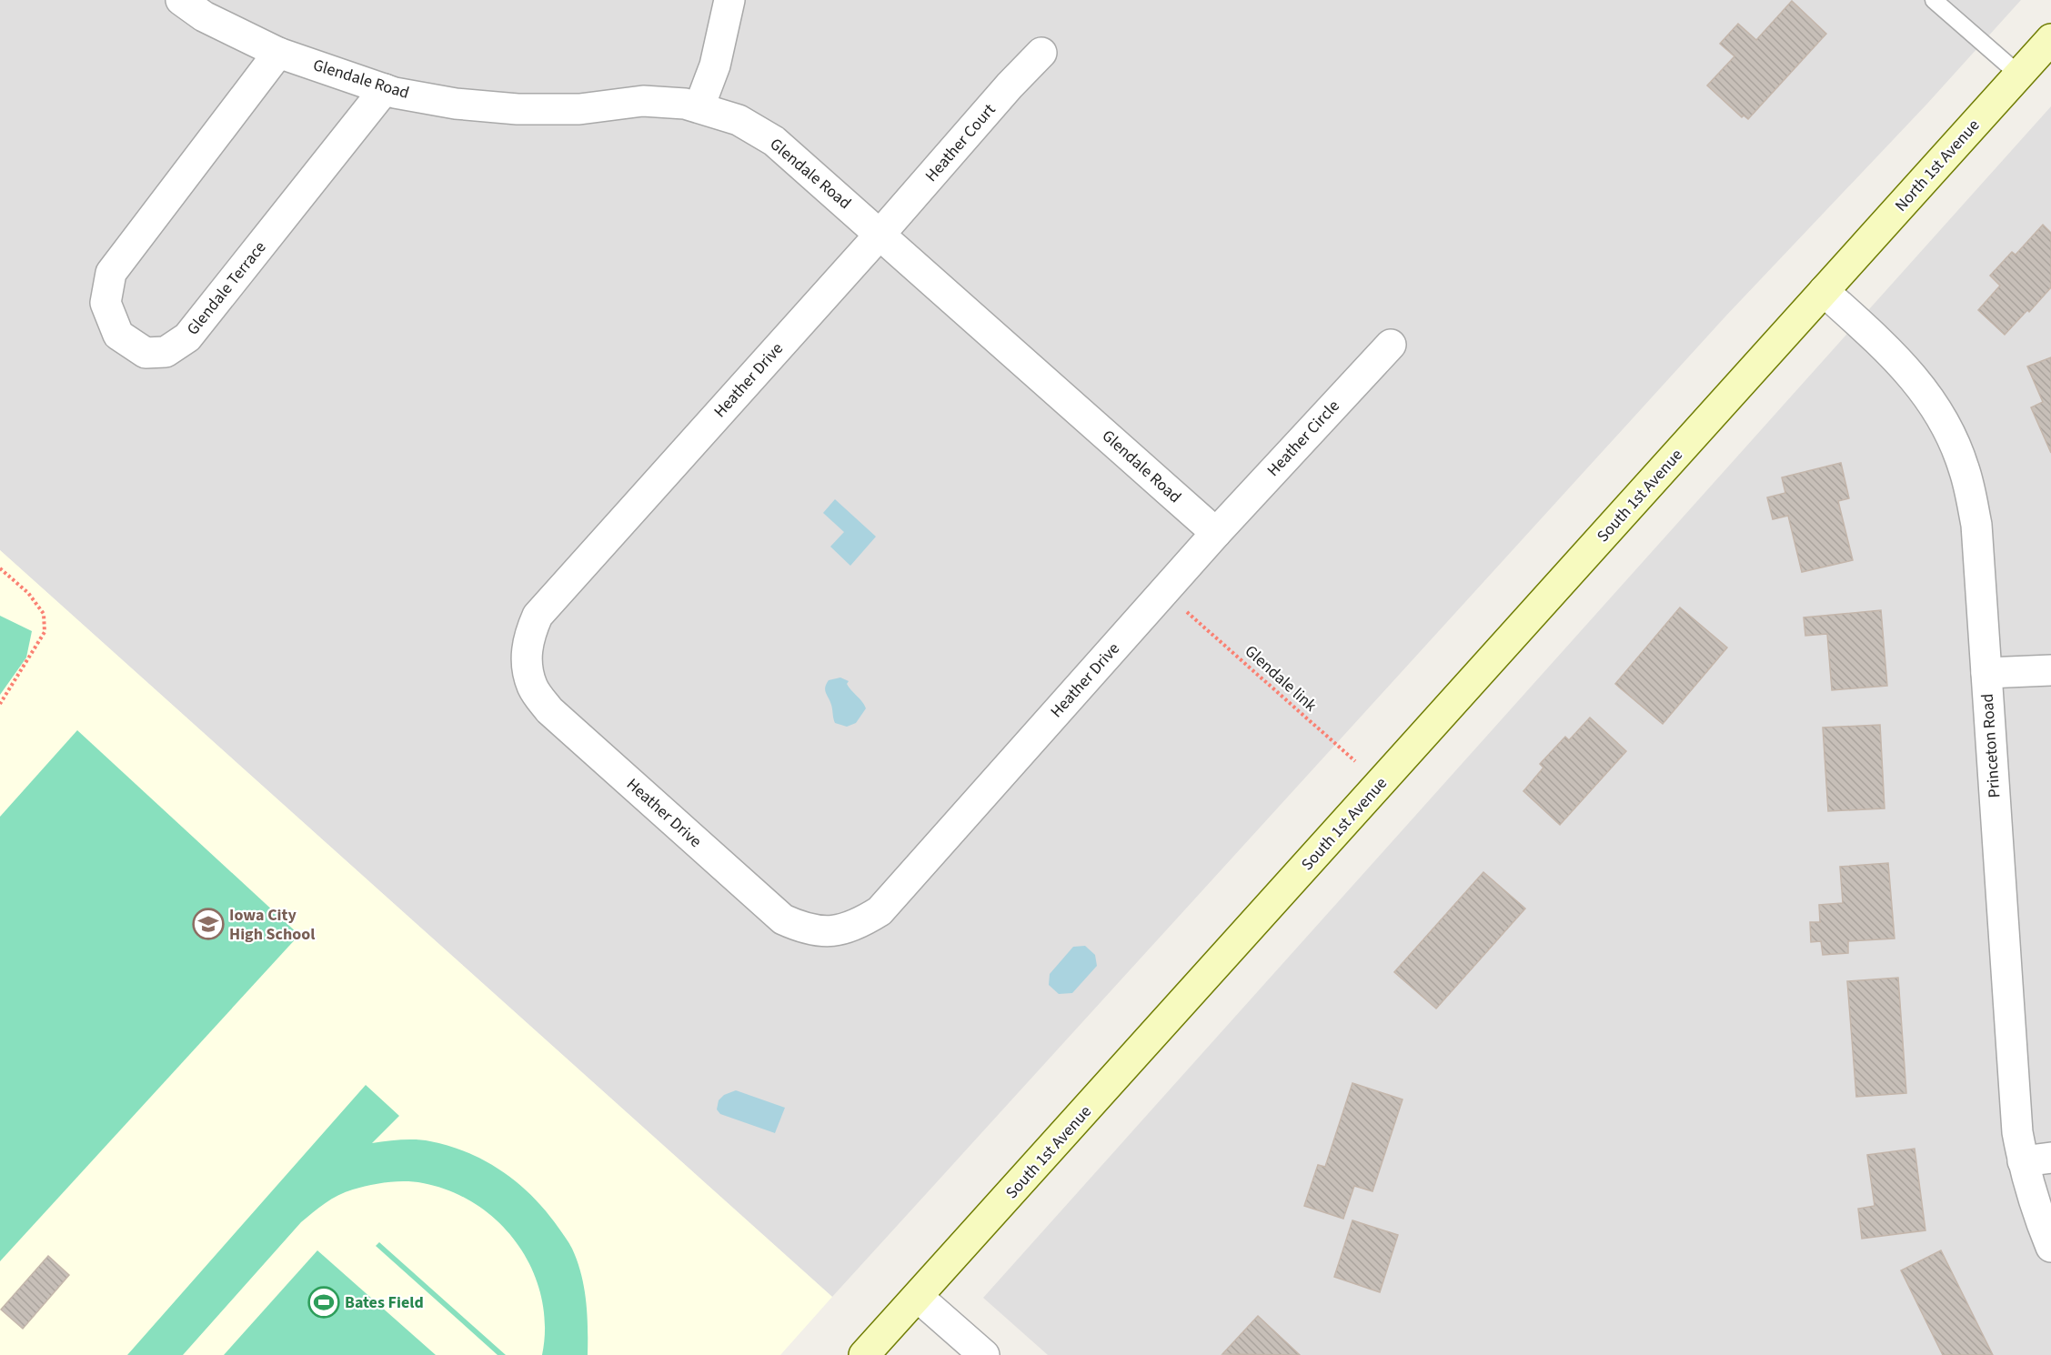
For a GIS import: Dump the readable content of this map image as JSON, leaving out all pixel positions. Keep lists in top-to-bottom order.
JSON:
{
  "streets": {
    "main road": ["North 1st Avenue", "South 1st Avenue"],
    "street": [
      "Glendale Road",
      "Heather Court",
      "Glendale Terrace",
      "Heather Drive",
      "Heather Circle",
      "Princeton Road"
    ],
    "path": ["Glendale link"]
  },
  "crossings": [
    ["Glendale Road", "Heather Court"],
    ["Glendale Road", "Glendale Terrace"],
    ["Glendale Road", "Heather Drive"],
    ["Glendale Road", "Heather Circle"],
    ["Heather Court", "Heather Drive"],
    ["North 1st Avenue", "South 1st Avenue"],
    ["North 1st Avenue", "Princeton Road"],
    ["Heather Drive", "Heather Circle"],
    ["Heather Drive", "Glendale link"],
    ["South 1st Avenue", "Glendale link"],
    ["South 1st Avenue", "Princeton Road"]
  ],
  "places": {
    "school or university": ["Iowa City High School"],
    "sports": ["Bates Field"]
  }
}
